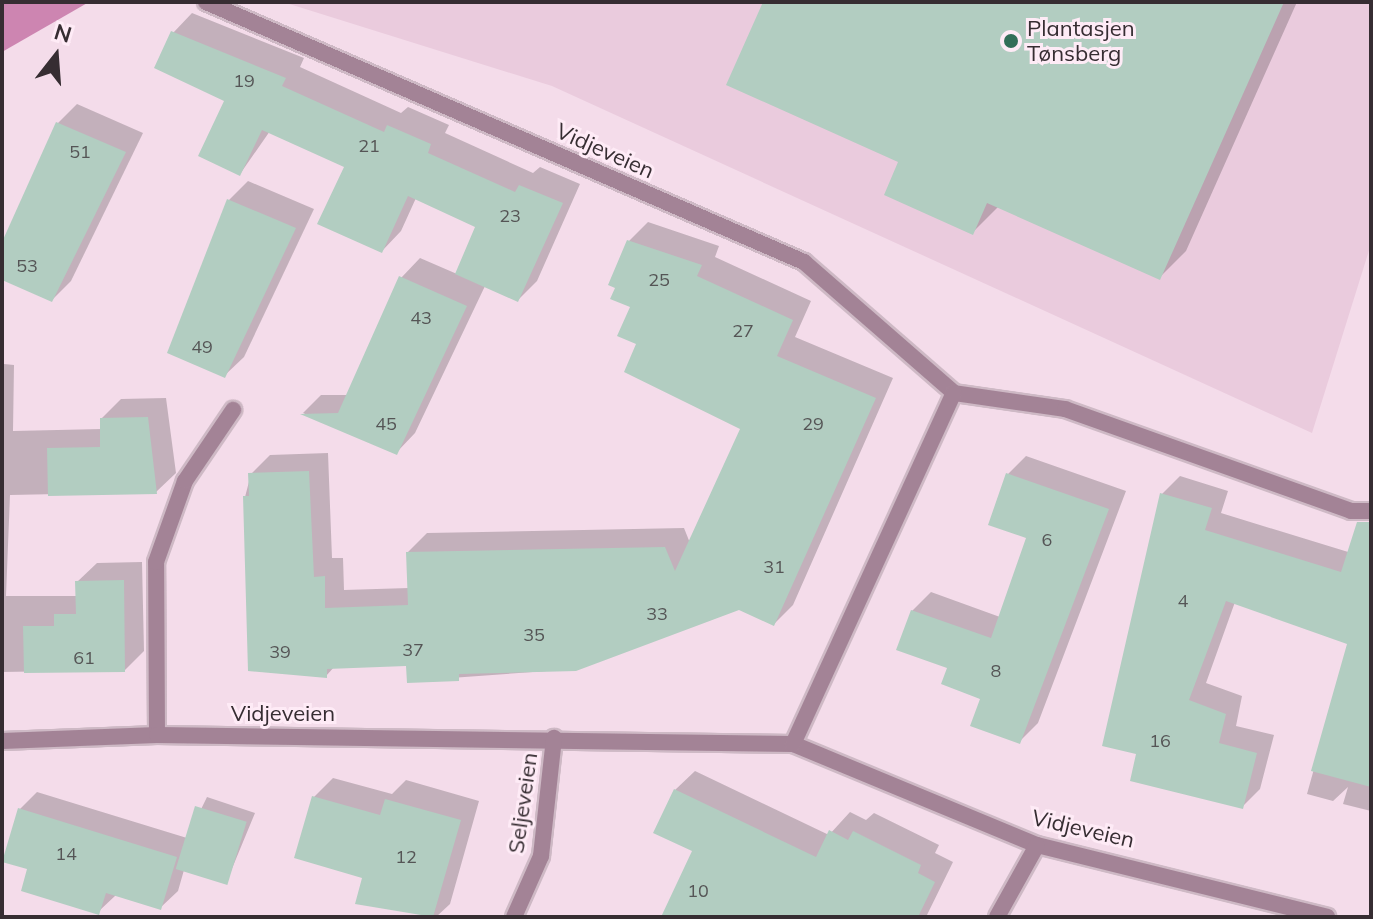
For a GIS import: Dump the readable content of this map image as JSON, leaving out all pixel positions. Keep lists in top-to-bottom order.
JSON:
{
  "streets": {
    "street": ["Vidjeveien", "Seljeveien"]
  },
  "crossings": [
    ["Vidjeveien", "Seljeveien"]
  ],
  "places": ["Plantasjen Tønsberg"],
  "house_numbers": [
    "19",
    "21",
    "51",
    "23",
    "53",
    "25",
    "43",
    "27",
    "49",
    "45",
    "29",
    "6",
    "31",
    "4",
    "33",
    "35",
    "37",
    "39",
    "61",
    "8",
    "16",
    "14",
    "12",
    "10"
  ],
  "north": "top"
}
